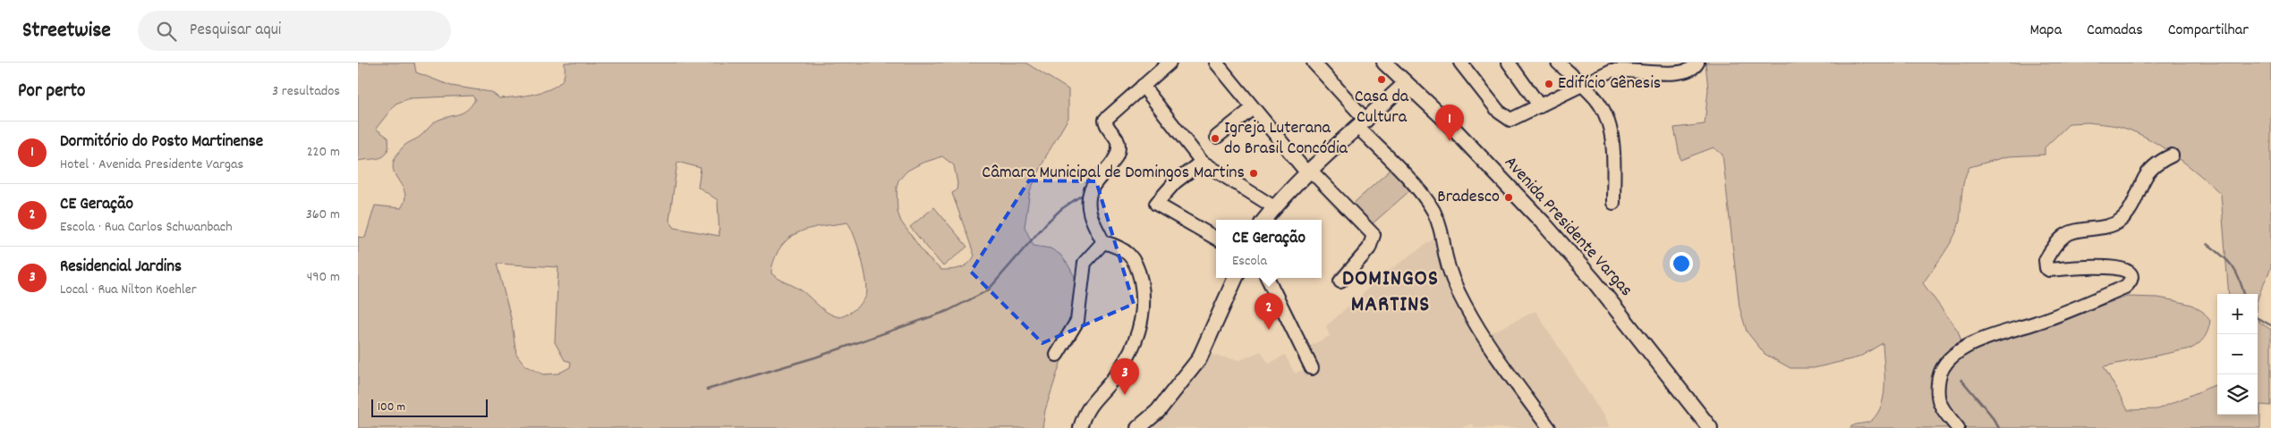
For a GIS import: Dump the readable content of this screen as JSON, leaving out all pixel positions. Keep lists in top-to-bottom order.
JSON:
{
  "streets": {
    "main road": ["Avenida Presidente Vargas"]
  },
  "districts": ["DOMINGOS MARTINS"],
  "places": [
    "Casa da Cultura",
    "Edifício Gênesis",
    "Igreja Luterana do Brasil Concódia",
    "Câmara Municipal de Domingos Martins",
    "Bradesco"
  ],
  "scale_bar": "100 m",
  "page": {
    "header": "Streetwise",
    "search": "Pesquisar aqui",
    "nav": ["Mapa", "Camadas", "Compartilhar"],
    "heading": ["Por perto", "3 resultados"],
    "pins": ["1", "2", "3"],
    "list": [
      {
        "mark": "1",
        "name": "Dormitório do Posto Martinense",
        "note": "Hotel · Avenida Presidente Vargas",
        "value": "220 m"
      },
      {
        "mark": "2",
        "name": "CE Geração",
        "note": "Escola · Rua Carlos Schwanbach",
        "value": "360 m"
      },
      {
        "mark": "3",
        "name": "Residencial Jardins",
        "note": "Local · Rua Nilton Koehler",
        "value": "490 m"
      }
    ],
    "popup": ["CE Geração", "Escola"],
    "map_buttons": ["+", "−"],
    "scale": "100 m"
  }
}
